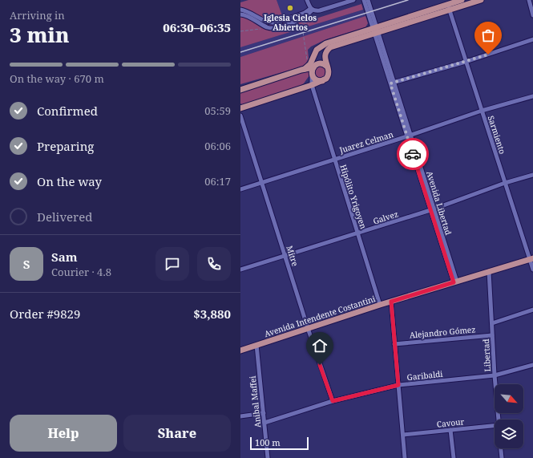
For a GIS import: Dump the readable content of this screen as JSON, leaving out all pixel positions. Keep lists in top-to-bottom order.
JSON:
{
  "streets": {
    "main road": ["Avenida Intendente Costantini"],
    "street": [
      "Sarmiento",
      "Juarez Celman",
      "Hipólito Yrigoyen",
      "Avenida Libertad",
      "Galvez",
      "Mitre",
      "Alejandro Gómez",
      "Libertad",
      "Garibaldi",
      "Anibal Maffei",
      "Cavour"
    ]
  },
  "crossings": [
    ["Sarmiento", "Juarez Celman"],
    ["Sarmiento", "Galvez"],
    ["Sarmiento", "Avenida Intendente Costantini"],
    ["Juarez Celman", "Hipólito Yrigoyen"],
    ["Juarez Celman", "Avenida Libertad"],
    ["Juarez Celman", "Mitre"],
    ["Hipólito Yrigoyen", "Galvez"],
    ["Hipólito Yrigoyen", "Avenida Intendente Costantini"],
    ["Avenida Libertad", "Galvez"],
    ["Avenida Libertad", "Avenida Intendente Costantini"],
    ["Galvez", "Mitre"],
    ["Mitre", "Avenida Intendente Costantini"],
    ["Mitre", "Garibaldi"],
    ["Avenida Intendente Costantini", "Libertad"],
    ["Avenida Intendente Costantini", "Anibal Maffei"],
    ["Alejandro Gómez", "Libertad"],
    ["Libertad", "Garibaldi"],
    ["Garibaldi", "Anibal Maffei"]
  ],
  "places": ["Iglesia Cielos Abiertos"],
  "scale_bar": "100 m",
  "north": "bottom right",
  "page": {
    "heading": ["3 min", "Arriving in", "06:30–06:35"],
    "panel": [
      "Sam",
      "Courier · 4.8",
      "Order #9829",
      "$3,880"
    ],
    "bar": "On the way · 670 m",
    "list": [
      ["Confirmed", "05:59"],
      ["Preparing", "06:06"],
      ["On the way", "06:17"],
      "Delivered"
    ],
    "round": "S",
    "buttons": ["Help", "Share"],
    "scale": "100 m"
  }
}
